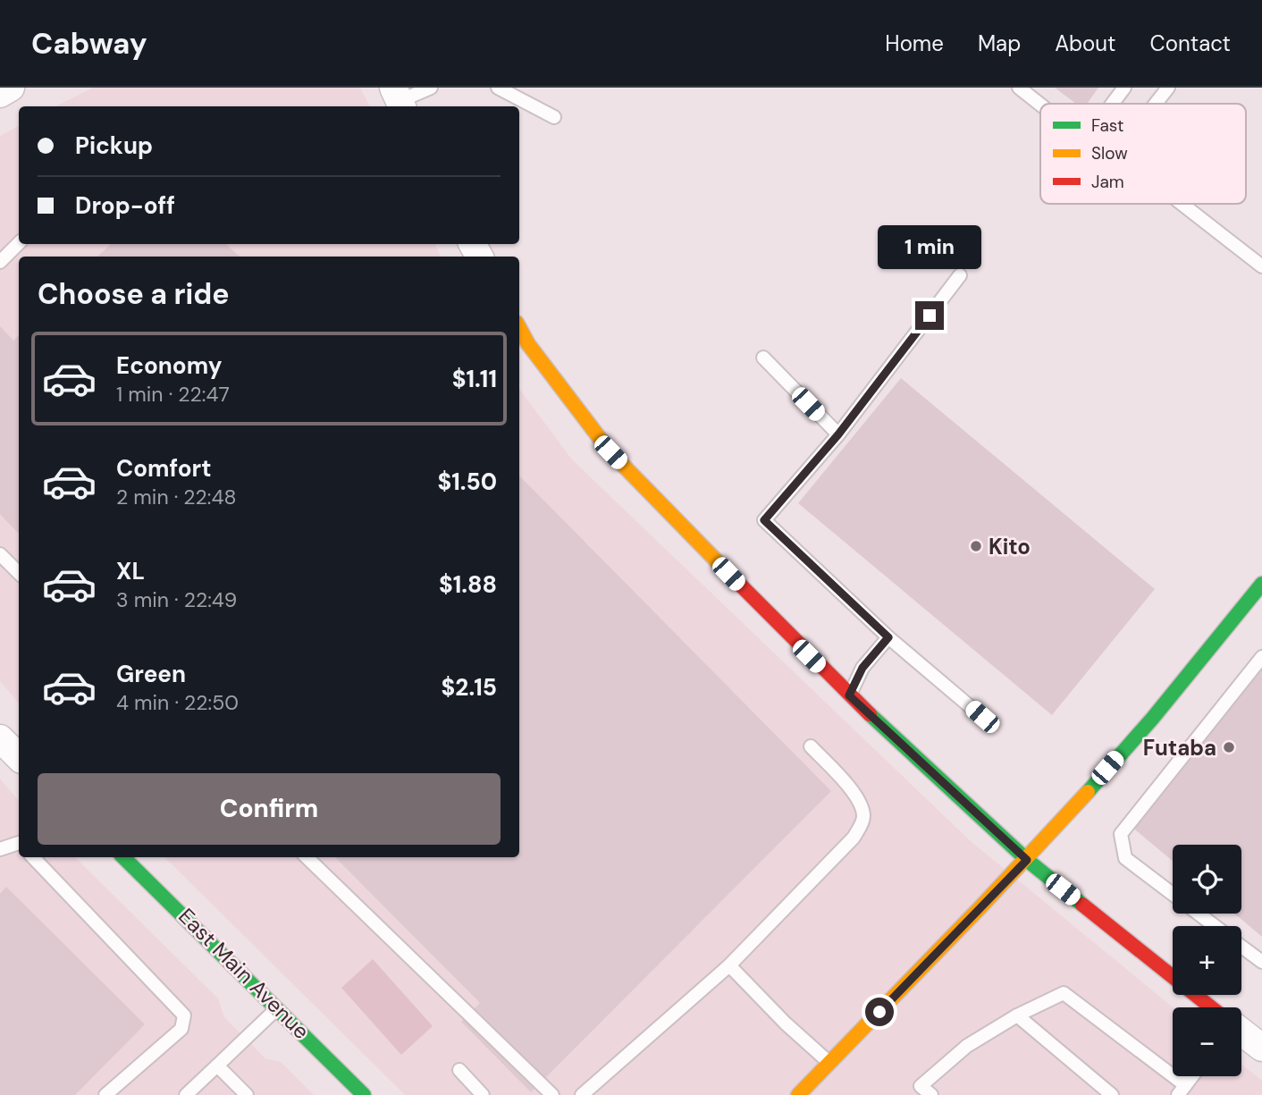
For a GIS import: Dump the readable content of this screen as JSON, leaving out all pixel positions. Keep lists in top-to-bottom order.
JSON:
{
  "streets": {
    "street": ["East Main Avenue"]
  },
  "places": ["Kito", "Futaba"],
  "legend": ["Fast", "Slow", "Jam"],
  "page": {
    "header": "Cabway",
    "nav": [
      "Home",
      "Map",
      "About",
      "Contact"
    ],
    "banner": ["Pickup", "Drop-off"],
    "bubble": "1 min",
    "heading": "Choose a ride",
    "list": [
      {
        "name": "Economy",
        "note": "1 min · 22:47",
        "value": "$1.11"
      },
      {
        "name": "Comfort",
        "note": "2 min · 22:48",
        "value": "$1.50"
      },
      {
        "name": "XL",
        "note": "3 min · 22:49",
        "value": "$1.88"
      },
      {
        "name": "Green",
        "note": "4 min · 22:50",
        "value": "$2.15"
      }
    ],
    "buttons": "Confirm",
    "map_buttons": ["+", "−"]
  }
}
